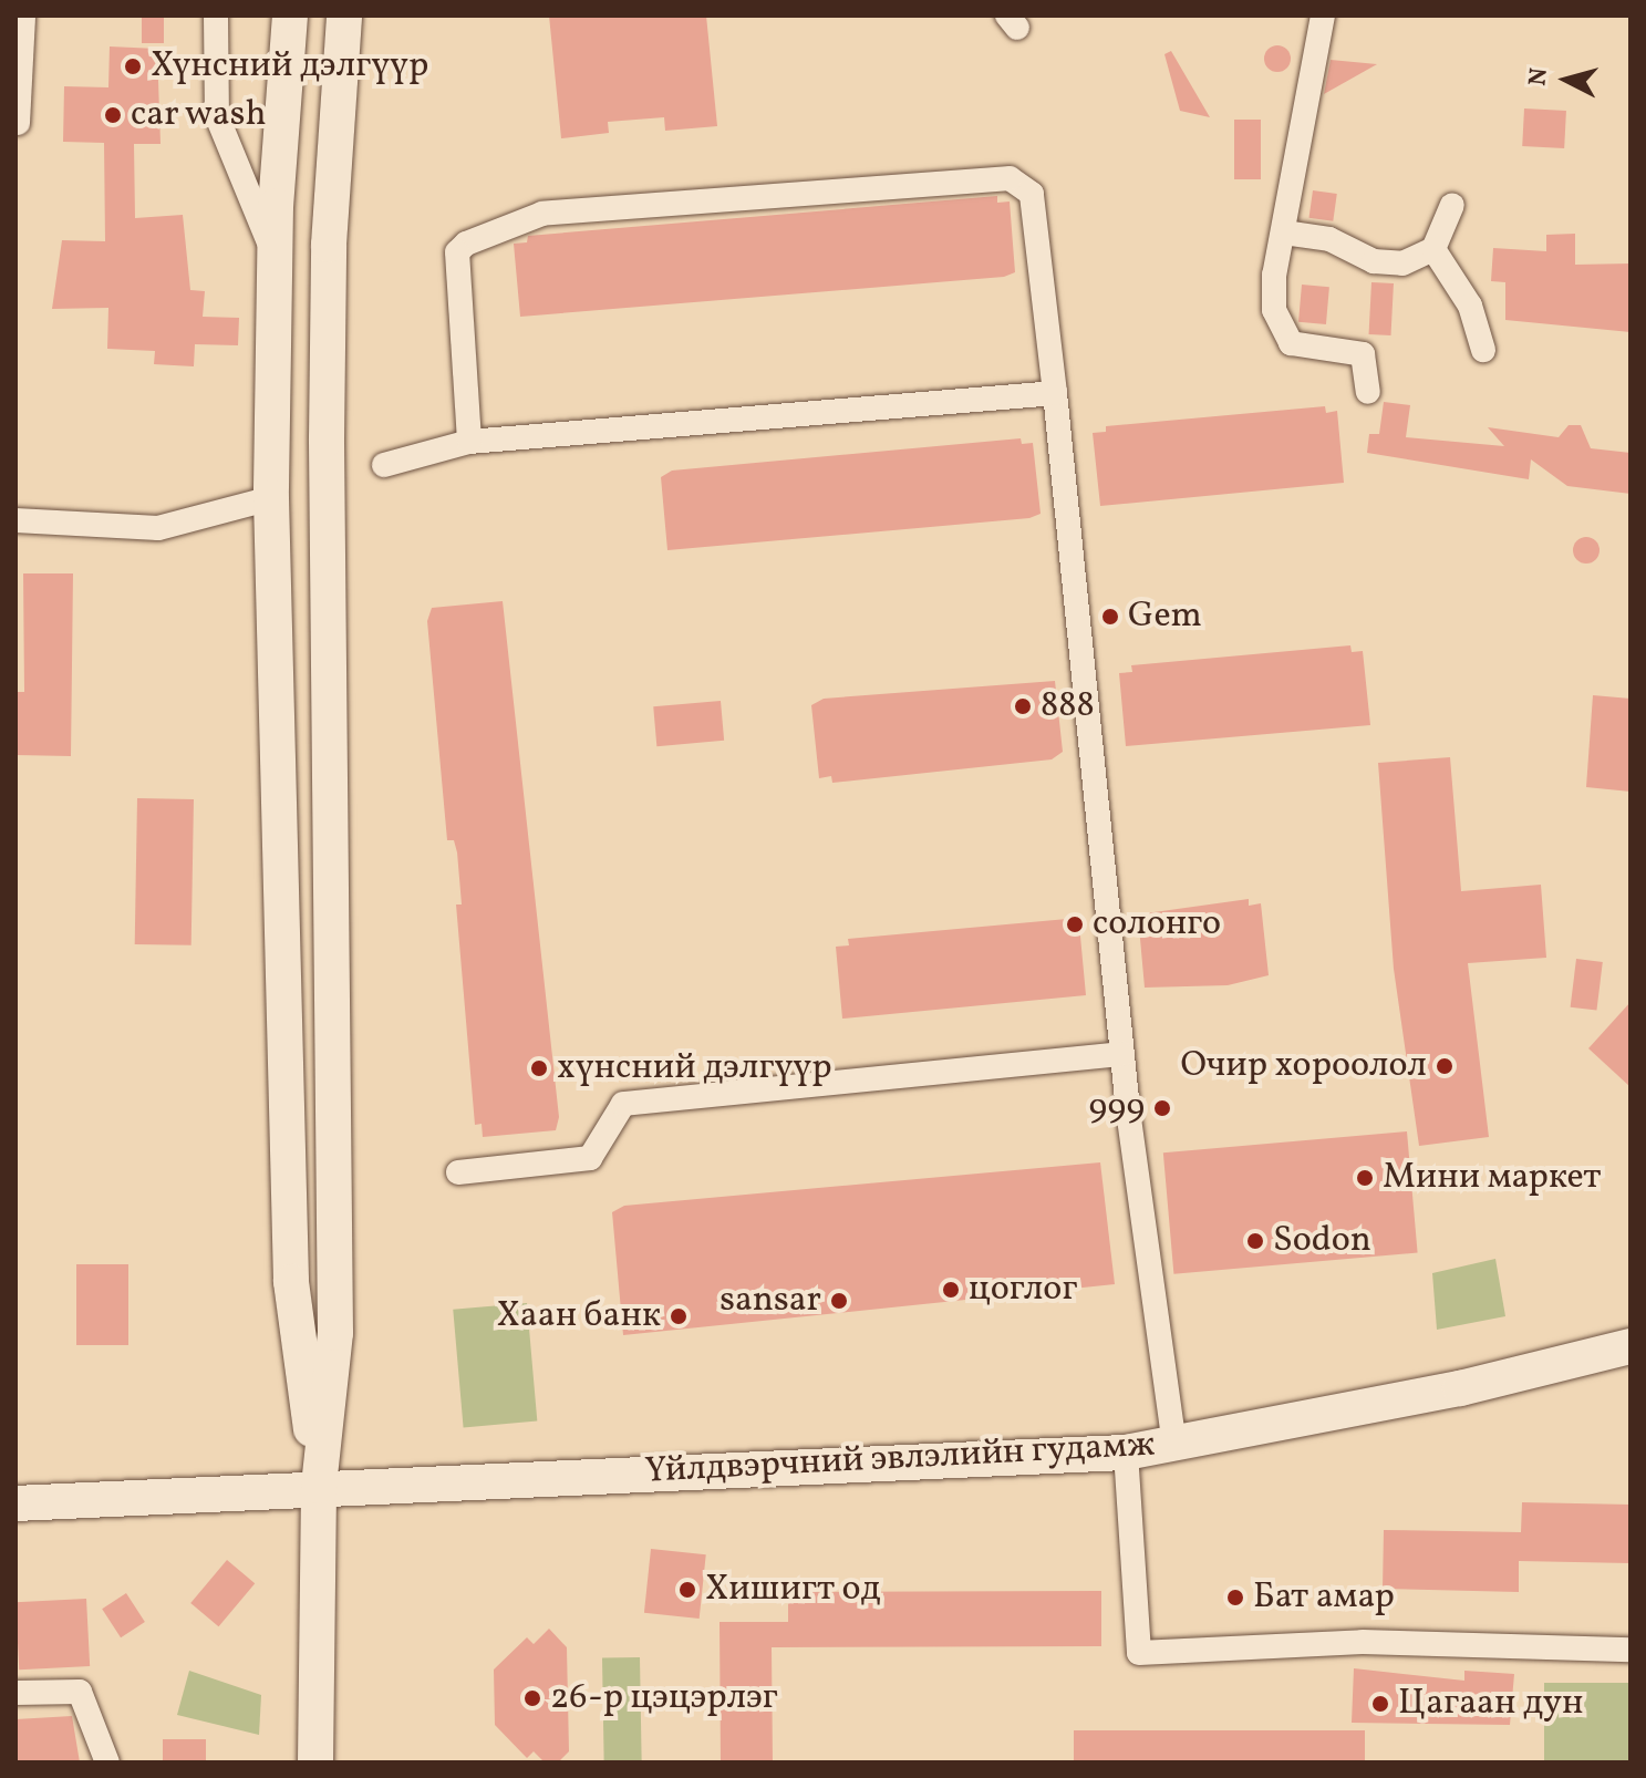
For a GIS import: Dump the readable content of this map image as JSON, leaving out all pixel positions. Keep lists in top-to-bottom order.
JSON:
{
  "streets": {
    "main road": ["Үйлдвэрчний эвлэлийн гудамж"]
  },
  "places": [
    "Хүнсний дэлгүүр",
    "car wash",
    "Gem",
    "888",
    "солонго",
    "Очир хороолол",
    "хүнсний дэлгүүр",
    "999",
    "Мини маркет",
    "Sodon",
    "цоглог",
    "sansar",
    "Хаан банк",
    "Хишигт од",
    "Бат амар",
    "26-р цэцэрлэг",
    "Цагаан дун"
  ],
  "north": "left"
}
